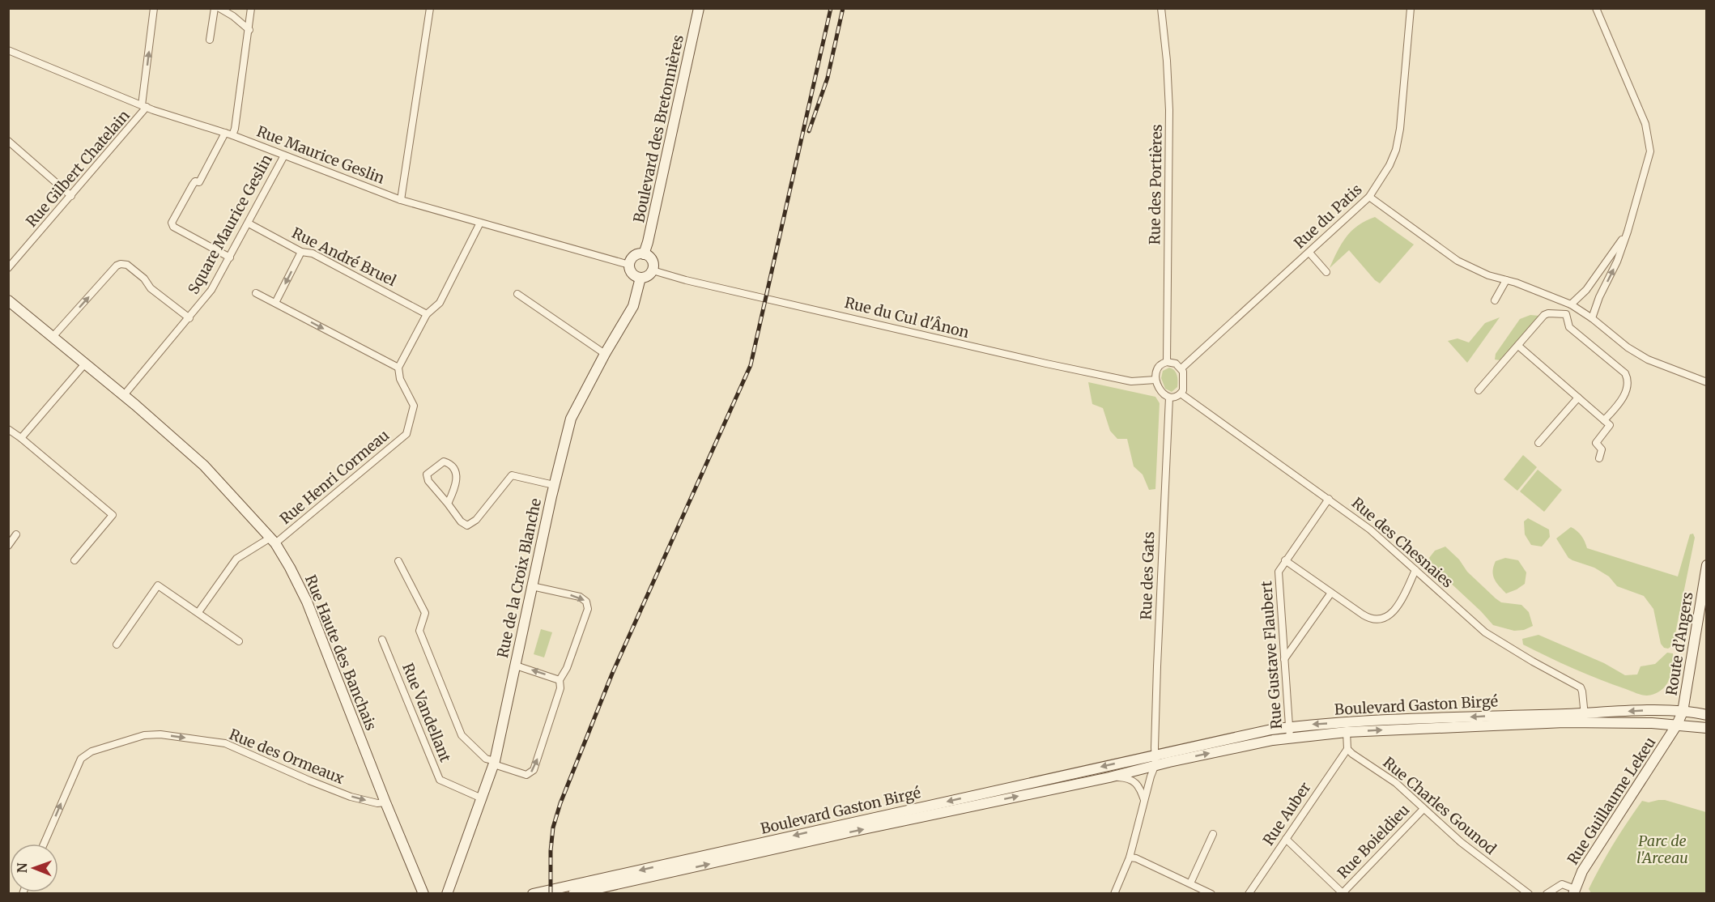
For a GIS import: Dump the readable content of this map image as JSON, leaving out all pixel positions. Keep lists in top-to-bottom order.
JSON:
{
  "streets": {
    "main road": [
      "Boulevard des Bretonnières",
      "Rue de la Croix Blanche",
      "Route d’Angers",
      "Rue Haute des Banchais",
      "Boulevard Gaston Birgé",
      "Rue Guillaume Lekeu"
    ],
    "street": [
      "Rue Maurice Geslin",
      "Rue Gilbert Chatelain",
      "Rue des Portières",
      "Rue du Patis",
      "Square Maurice Geslin",
      "Rue André Bruel",
      "Rue du Cul d'Ânon",
      "Rue Henri Cormeau",
      "Rue des Chesnaies",
      "Rue des Gats",
      "Rue Gustave Flaubert",
      "Rue Vandellant",
      "Rue des Ormeaux",
      "Rue Charles Gounod",
      "Rue Auber",
      "Rue Boieldieu"
    ]
  },
  "crossings": [
    ["Boulevard des Bretonnières", "Rue Maurice Geslin"],
    ["Boulevard des Bretonnières", "Rue du Cul d'Ânon"],
    ["Boulevard des Bretonnières", "Rue de la Croix Blanche"],
    ["Rue Maurice Geslin", "Rue Gilbert Chatelain"],
    ["Rue Maurice Geslin", "Square Maurice Geslin"],
    ["Rue Maurice Geslin", "Rue du Cul d'Ânon"],
    ["Rue Maurice Geslin", "Rue de la Croix Blanche"],
    ["Rue des Portières", "Rue du Patis"],
    ["Rue des Portières", "Rue du Cul d'Ânon"],
    ["Rue des Portières", "Rue des Chesnaies"],
    ["Rue des Portières", "Rue des Gats"],
    ["Rue du Patis", "Rue du Cul d'Ânon"],
    ["Rue du Patis", "Rue des Chesnaies"],
    ["Rue du Patis", "Rue des Gats"],
    ["Square Maurice Geslin", "Rue André Bruel"],
    ["Square Maurice Geslin", "Rue Haute des Banchais"],
    ["Rue du Cul d'Ânon", "Rue des Chesnaies"],
    ["Rue du Cul d'Ânon", "Rue des Gats"],
    ["Rue du Cul d'Ânon", "Rue de la Croix Blanche"],
    ["Rue Henri Cormeau", "Rue Haute des Banchais"],
    ["Rue des Chesnaies", "Rue des Gats"],
    ["Rue des Chesnaies", "Rue Gustave Flaubert"],
    ["Rue des Chesnaies", "Boulevard Gaston Birgé"],
    ["Rue des Gats", "Boulevard Gaston Birgé"],
    ["Rue de la Croix Blanche", "Rue Vandellant"],
    ["Route d’Angers", "Boulevard Gaston Birgé"],
    ["Route d’Angers", "Rue Guillaume Lekeu"],
    ["Rue Haute des Banchais", "Rue des Ormeaux"],
    ["Rue Gustave Flaubert", "Boulevard Gaston Birgé"],
    ["Boulevard Gaston Birgé", "Rue Guillaume Lekeu"],
    ["Rue Charles Gounod", "Rue Auber"],
    ["Rue Charles Gounod", "Rue Boieldieu"]
  ],
  "one_way": ["Rue des Ormeaux"],
  "parks": ["Parc de l'Arceau"],
  "north": "left"
}
